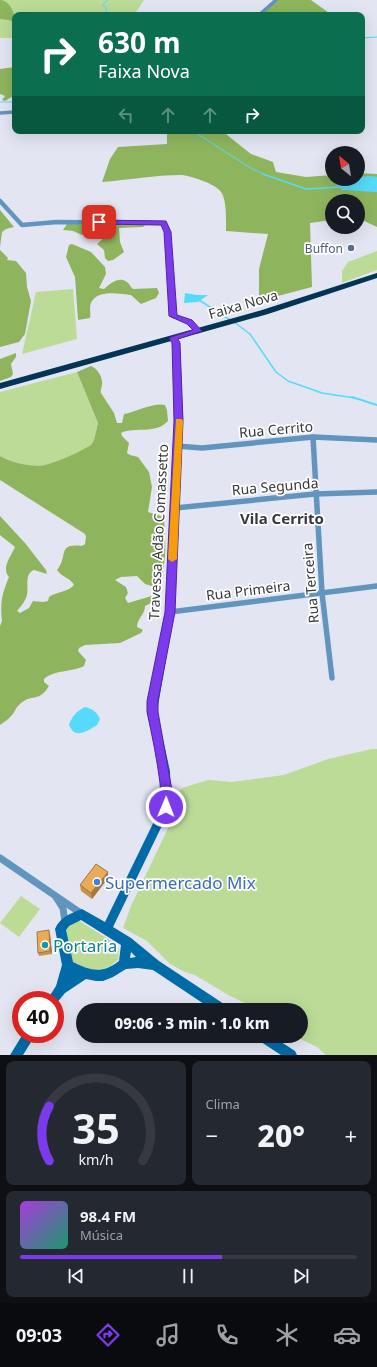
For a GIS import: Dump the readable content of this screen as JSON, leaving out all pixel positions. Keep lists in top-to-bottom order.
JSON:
{
  "streets": {
    "highway": ["Faixa Nova"],
    "street": [
      "Rua Cerrito",
      "Rua Segunda",
      "Travessa Adão Comassetto",
      "Rua Terceira",
      "Rua Primeira"
    ]
  },
  "crossings": [
    ["Faixa Nova", "Travessa Adão Comassetto"],
    ["Rua Cerrito", "Travessa Adão Comassetto"],
    ["Rua Cerrito", "Rua Terceira"],
    ["Rua Segunda", "Travessa Adão Comassetto"],
    ["Rua Segunda", "Rua Terceira"],
    ["Travessa Adão Comassetto", "Rua Primeira"],
    ["Rua Terceira", "Rua Primeira"]
  ],
  "districts": ["Vila Cerrito"],
  "places": ["Buffon", "Supermercado Mix", "Portaria"],
  "north": "top left",
  "page": {
    "turn": ["630 m", "Faixa Nova"],
    "limit": "40",
    "trip": "09:06 · 3 min · 1.0 km",
    "tile": "Clima",
    "heat": ["−", "20°", "+"],
    "song": ["98.4 FM", "Música"],
    "tabs": "09:03",
    "gauge": ["35", "km/h"]
  }
}
